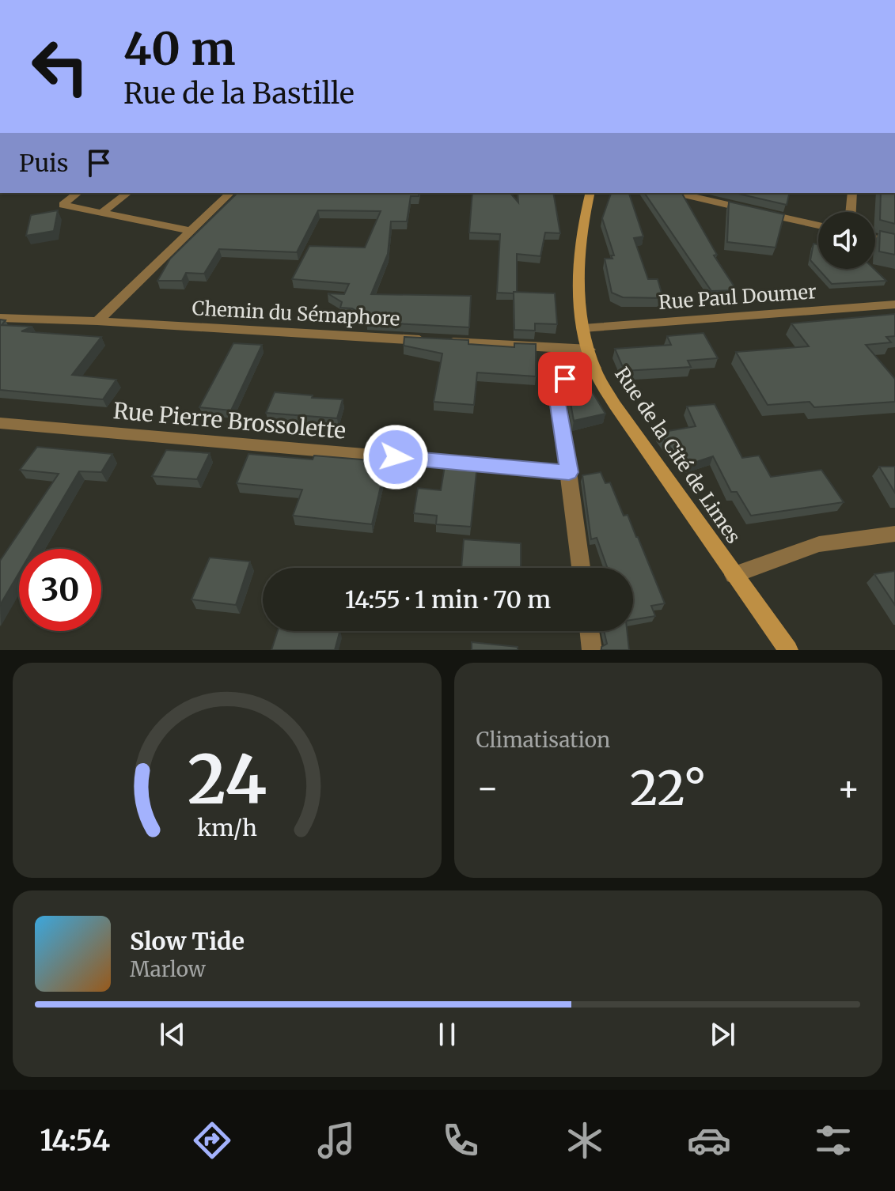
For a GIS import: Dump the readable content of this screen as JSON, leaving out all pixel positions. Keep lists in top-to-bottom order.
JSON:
{
  "streets": {
    "street": [
      "Rue Paul Doumer",
      "Chemin du Sémaphore",
      "Rue Pierre Brossolette",
      "Rue de la Cité de Limes"
    ]
  },
  "crossings": [
    ["Rue Paul Doumer", "Rue de la Cité de Limes"],
    ["Chemin du Sémaphore", "Rue de la Cité de Limes"]
  ],
  "page": {
    "turn": ["40 m", "Rue de la Bastille"],
    "then": "Puis",
    "limit": "30",
    "trip": "14:55 · 1 min · 70 m",
    "tile": "Climatisation",
    "heat": ["−", "22°", "+"],
    "song": ["Slow Tide", "Marlow"],
    "tabs": "14:54",
    "gauge": ["24", "km/h"]
  }
}
